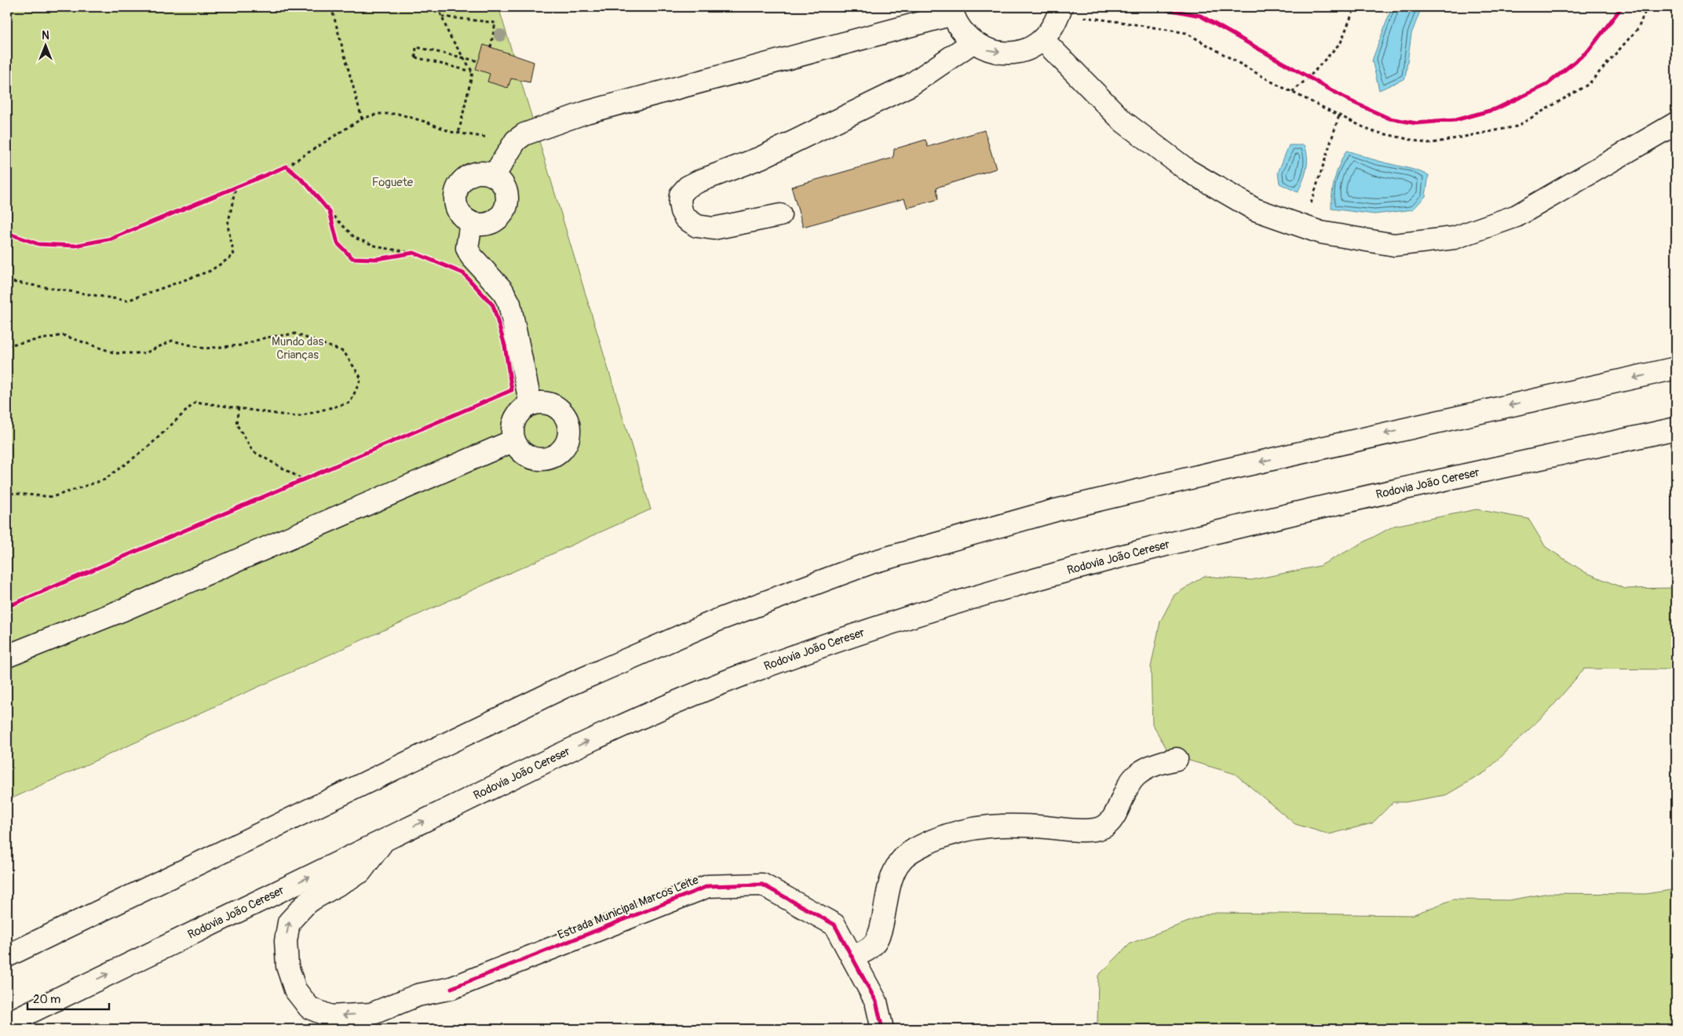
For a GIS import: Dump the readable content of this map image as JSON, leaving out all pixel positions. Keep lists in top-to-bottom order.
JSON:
{
  "streets": {
    "main road": ["Rodovia João Cereser", "Estrada Municipal Marcos Leite"]
  },
  "parks": ["Foguete", "Mundo das Crianças"],
  "scale_bar": "20 m",
  "north": "top"
}
